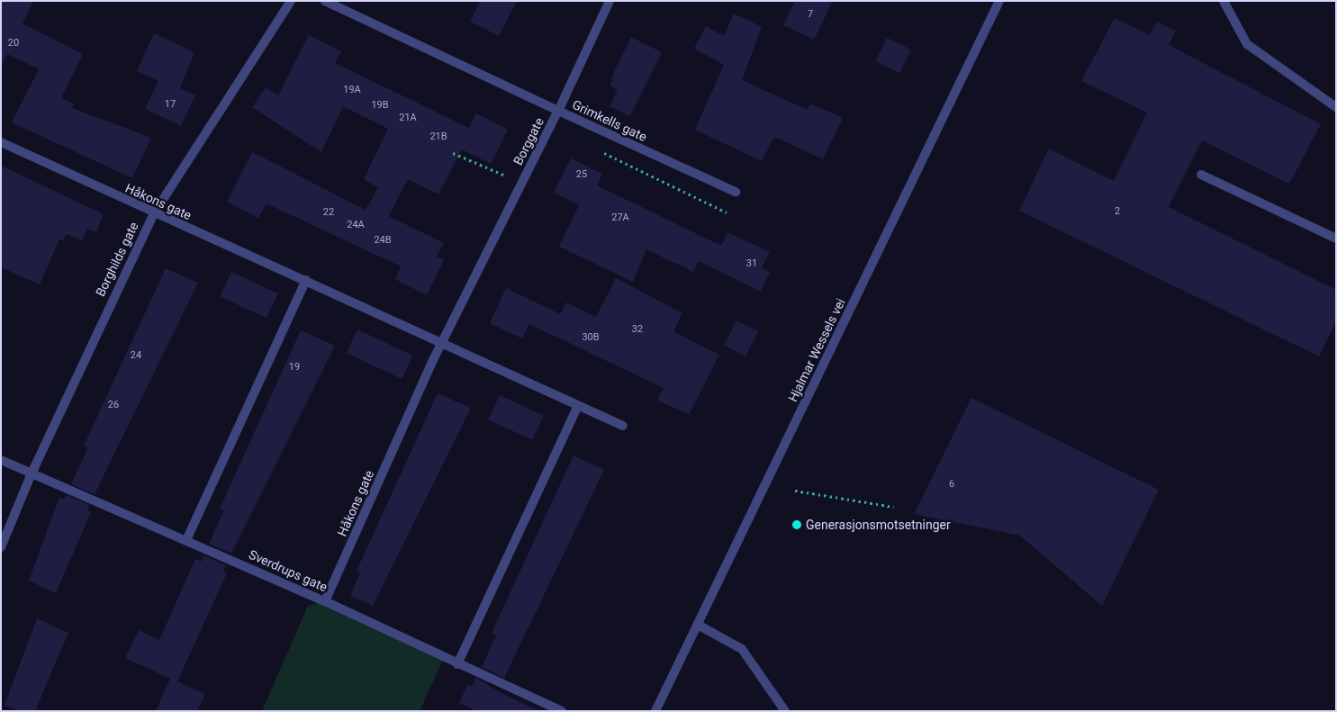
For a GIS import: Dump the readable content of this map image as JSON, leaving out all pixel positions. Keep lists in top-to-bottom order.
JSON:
{
  "streets": {
    "street": [
      "Grimkells gate",
      "Borggate",
      "Håkons gate",
      "Borghilds gate",
      "Hjalmar Wessels vei",
      "Sverdrups gate"
    ]
  },
  "crossings": [
    ["Grimkells gate", "Borggate"],
    ["Borggate", "Håkons gate"],
    ["Håkons gate", "Borghilds gate"],
    ["Håkons gate", "Sverdrups gate"],
    ["Borghilds gate", "Sverdrups gate"]
  ],
  "places": ["Generasjonsmotsetninger"],
  "house_numbers": [
    "7",
    "20",
    "19A",
    "17",
    "19B",
    "21A",
    "21B",
    "25",
    "2",
    "22",
    "27A",
    "24A",
    "24B",
    "31",
    "32",
    "30B",
    "24",
    "19",
    "26",
    "6"
  ]
}
